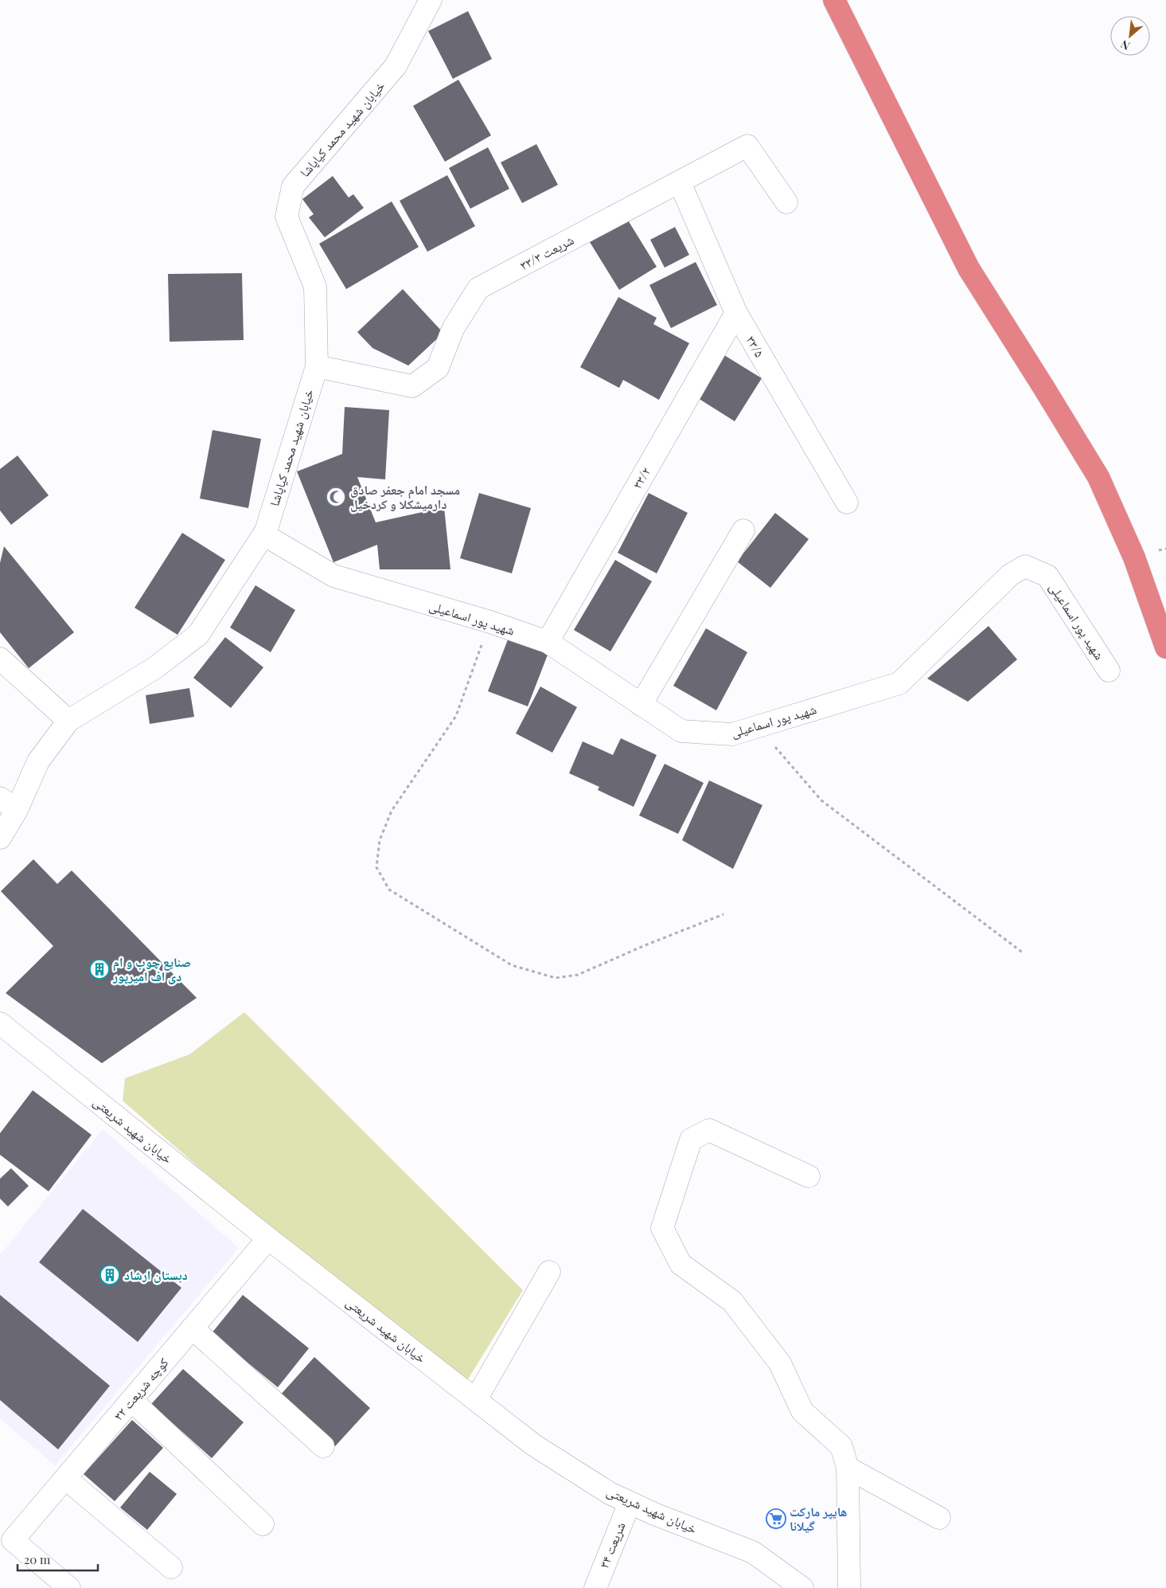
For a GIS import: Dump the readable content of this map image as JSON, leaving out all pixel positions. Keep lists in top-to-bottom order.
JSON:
{
  "streets": {
    "street": [
      "خیابان شهید محمد کیاپاشا",
      "شریعت ۳۳/۳",
      "۳۳/۵",
      "۳۳/۲",
      "شهید پور اسماعیلی",
      "خیابان شهید شریعتی",
      "کوچه شریعت ۳۲",
      "شریعت ۳۴"
    ]
  },
  "crossings": [
    ["خیابان شهید محمد کیاپاشا", "شریعت ۳۳/۳"],
    ["خیابان شهید محمد کیاپاشا", "شهید پور اسماعیلی"],
    ["شریعت ۳۳/۳", "۳۳/۵"],
    ["۳۳/۵", "۳۳/۲"],
    ["۳۳/۲", "شهید پور اسماعیلی"],
    ["خیابان شهید شریعتی", "کوچه شریعت ۳۲"],
    ["خیابان شهید شریعتی", "شریعت ۳۴"]
  ],
  "places": {
    "mosque": ["مسجد امام جعفر صادق دارمیشکلا و کردخیل"],
    "building": ["صنایع چوب و ام دی اف امیرپور", "دبستان ارشاد"],
    "supermarket": ["هایپر مارکت گیلانا"]
  },
  "scale_bar": "20 m",
  "north": "bottom left"
}
